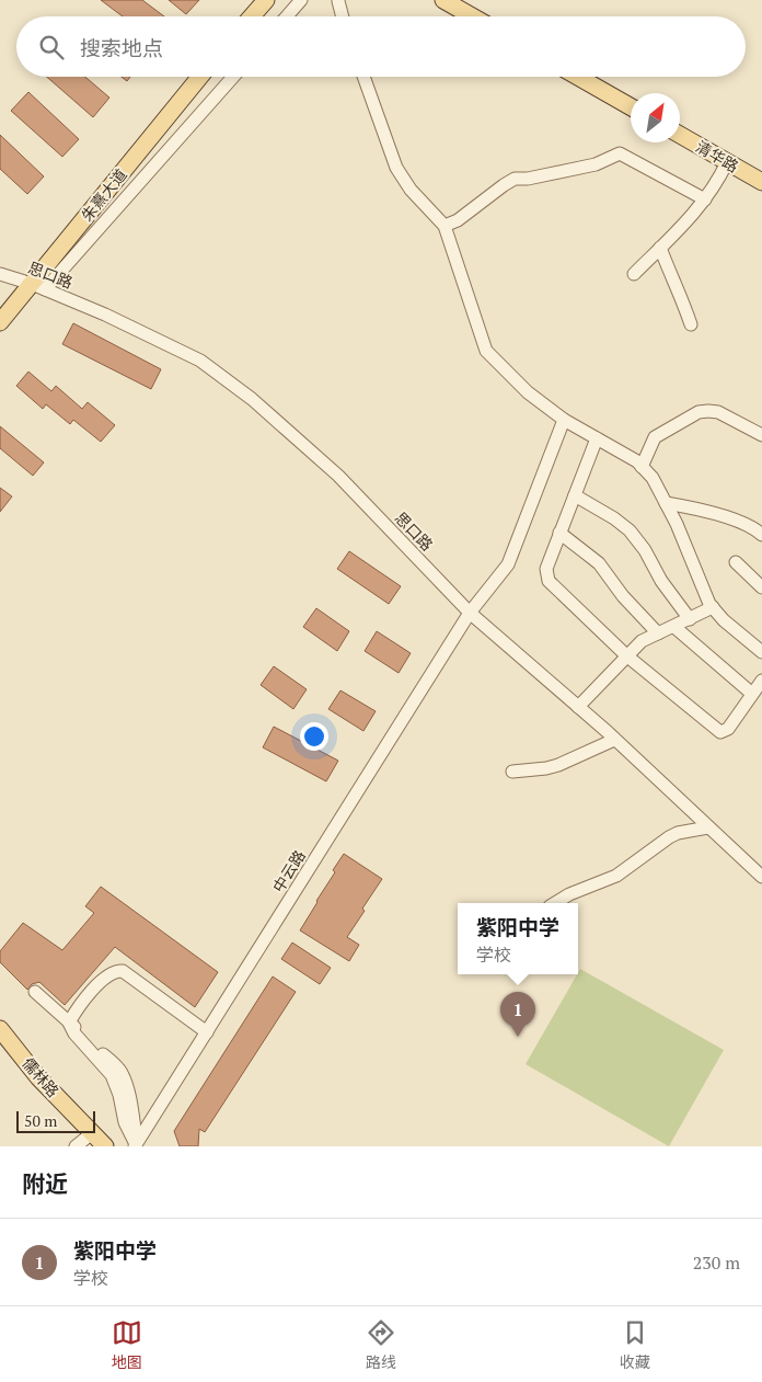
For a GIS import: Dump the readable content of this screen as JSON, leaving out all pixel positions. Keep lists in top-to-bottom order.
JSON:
{
  "streets": {
    "main road": ["清华路", "朱熹大道", "儒林路"],
    "street": ["思口路", "中云路"]
  },
  "crossings": [
    ["朱熹大道", "思口路"],
    ["思口路", "中云路"]
  ],
  "scale_bar": "50 m",
  "north": "top right",
  "page": {
    "search": "搜索地点",
    "popup": ["紫阳中学", "学校"],
    "pins": "1",
    "scale": "50 m",
    "heading": "附近",
    "list": [
      {
        "mark": "1",
        "name": "紫阳中学",
        "note": "学校",
        "value": "230 m"
      }
    ],
    "nav": ["地图", "路线", "收藏"]
  }
}
